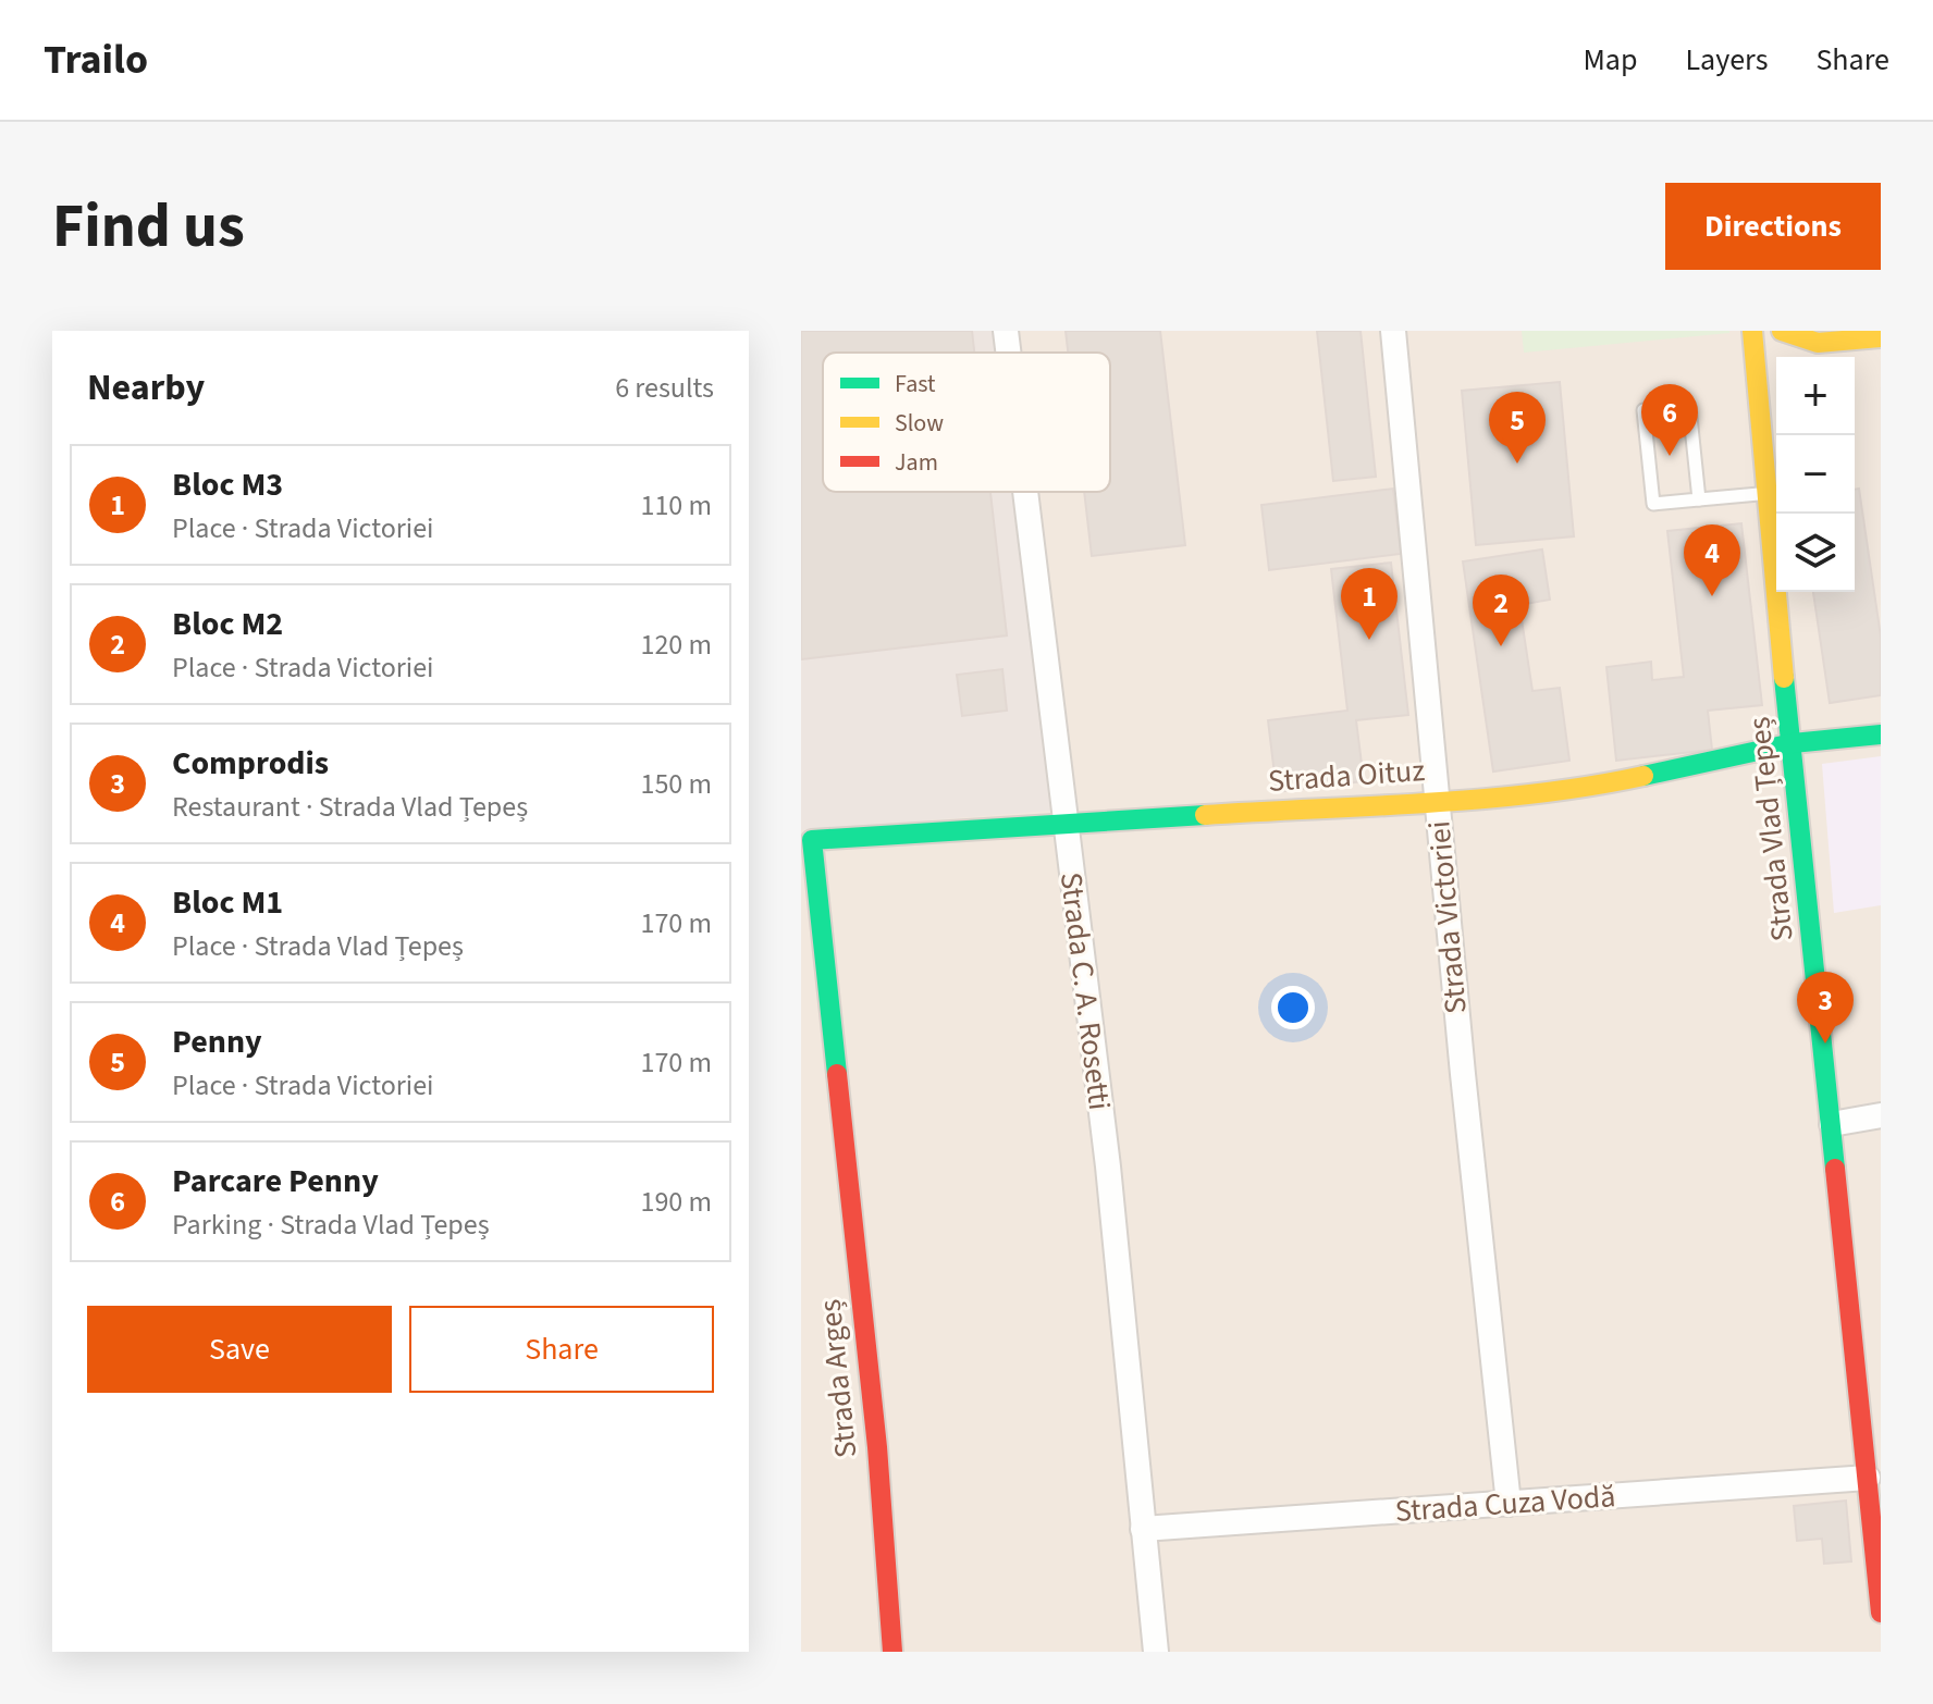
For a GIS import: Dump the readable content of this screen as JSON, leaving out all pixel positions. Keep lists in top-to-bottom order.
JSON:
{
  "streets": {
    "street": [
      "Strada Oituz",
      "Strada Vlad Țepeș",
      "Strada Victoriei",
      "Strada C. A. Rosetti",
      "Strada Argeș",
      "Strada Cuza Vodă"
    ]
  },
  "crossings": [
    ["Strada Oituz", "Strada Vlad Țepeș"],
    ["Strada Oituz", "Strada Victoriei"],
    ["Strada Oituz", "Strada C. A. Rosetti"],
    ["Strada Oituz", "Strada Argeș"],
    ["Strada Vlad Țepeș", "Strada Cuza Vodă"],
    ["Strada Victoriei", "Strada Cuza Vodă"],
    ["Strada C. A. Rosetti", "Strada Cuza Vodă"]
  ],
  "legend": ["Fast", "Slow", "Jam"],
  "page": {
    "header": "Trailo",
    "nav": ["Map", "Layers", "Share"],
    "buttons": [
      "Directions",
      ["Save", "Share"]
    ],
    "title": "Find us",
    "heading": ["Nearby", "6 results"],
    "map_buttons": ["+", "−"],
    "pins": [
      "6",
      "5",
      "4",
      "1",
      "2",
      "3"
    ],
    "list": [
      {
        "mark": "1",
        "name": "Bloc M3",
        "note": "Place · Strada Victoriei",
        "value": "110 m"
      },
      {
        "mark": "2",
        "name": "Bloc M2",
        "note": "Place · Strada Victoriei",
        "value": "120 m"
      },
      {
        "mark": "3",
        "name": "Comprodis",
        "note": "Restaurant · Strada Vlad Țepeș",
        "value": "150 m"
      },
      {
        "mark": "4",
        "name": "Bloc M1",
        "note": "Place · Strada Vlad Țepeș",
        "value": "170 m"
      },
      {
        "mark": "5",
        "name": "Penny",
        "note": "Place · Strada Victoriei",
        "value": "170 m"
      },
      {
        "mark": "6",
        "name": "Parcare Penny",
        "note": "Parking · Strada Vlad Țepeș",
        "value": "190 m"
      }
    ]
  }
}
